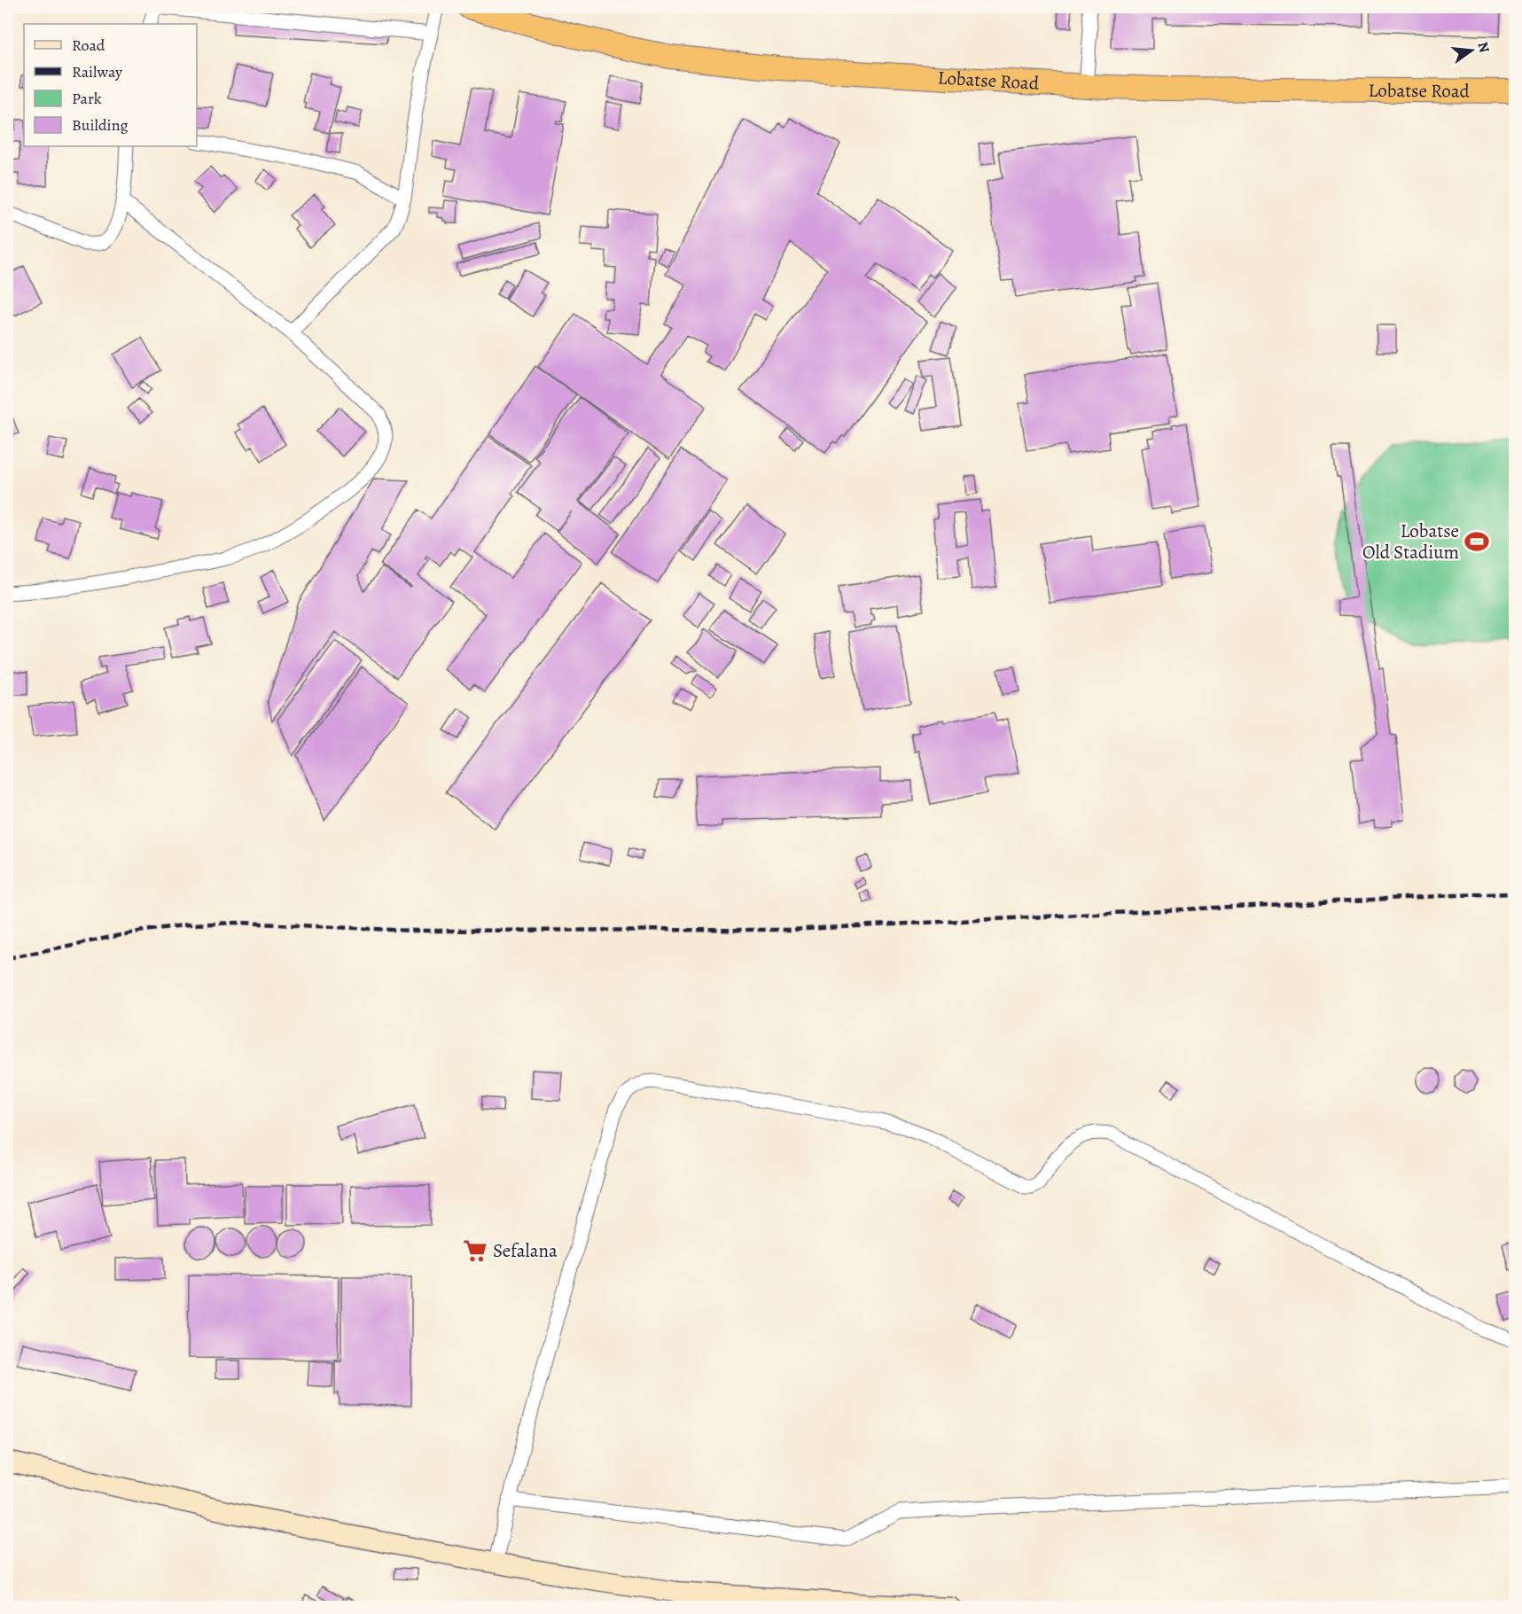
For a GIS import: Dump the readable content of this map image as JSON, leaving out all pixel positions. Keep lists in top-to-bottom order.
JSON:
{
  "streets": {
    "highway": ["Lobatse Road"]
  },
  "places": {
    "sports": ["Lobatse Old Stadium"],
    "supermarket": ["Sefalana"]
  },
  "legend": [
    "Road",
    "Railway",
    "Park",
    "Building"
  ],
  "north": "right"
}
